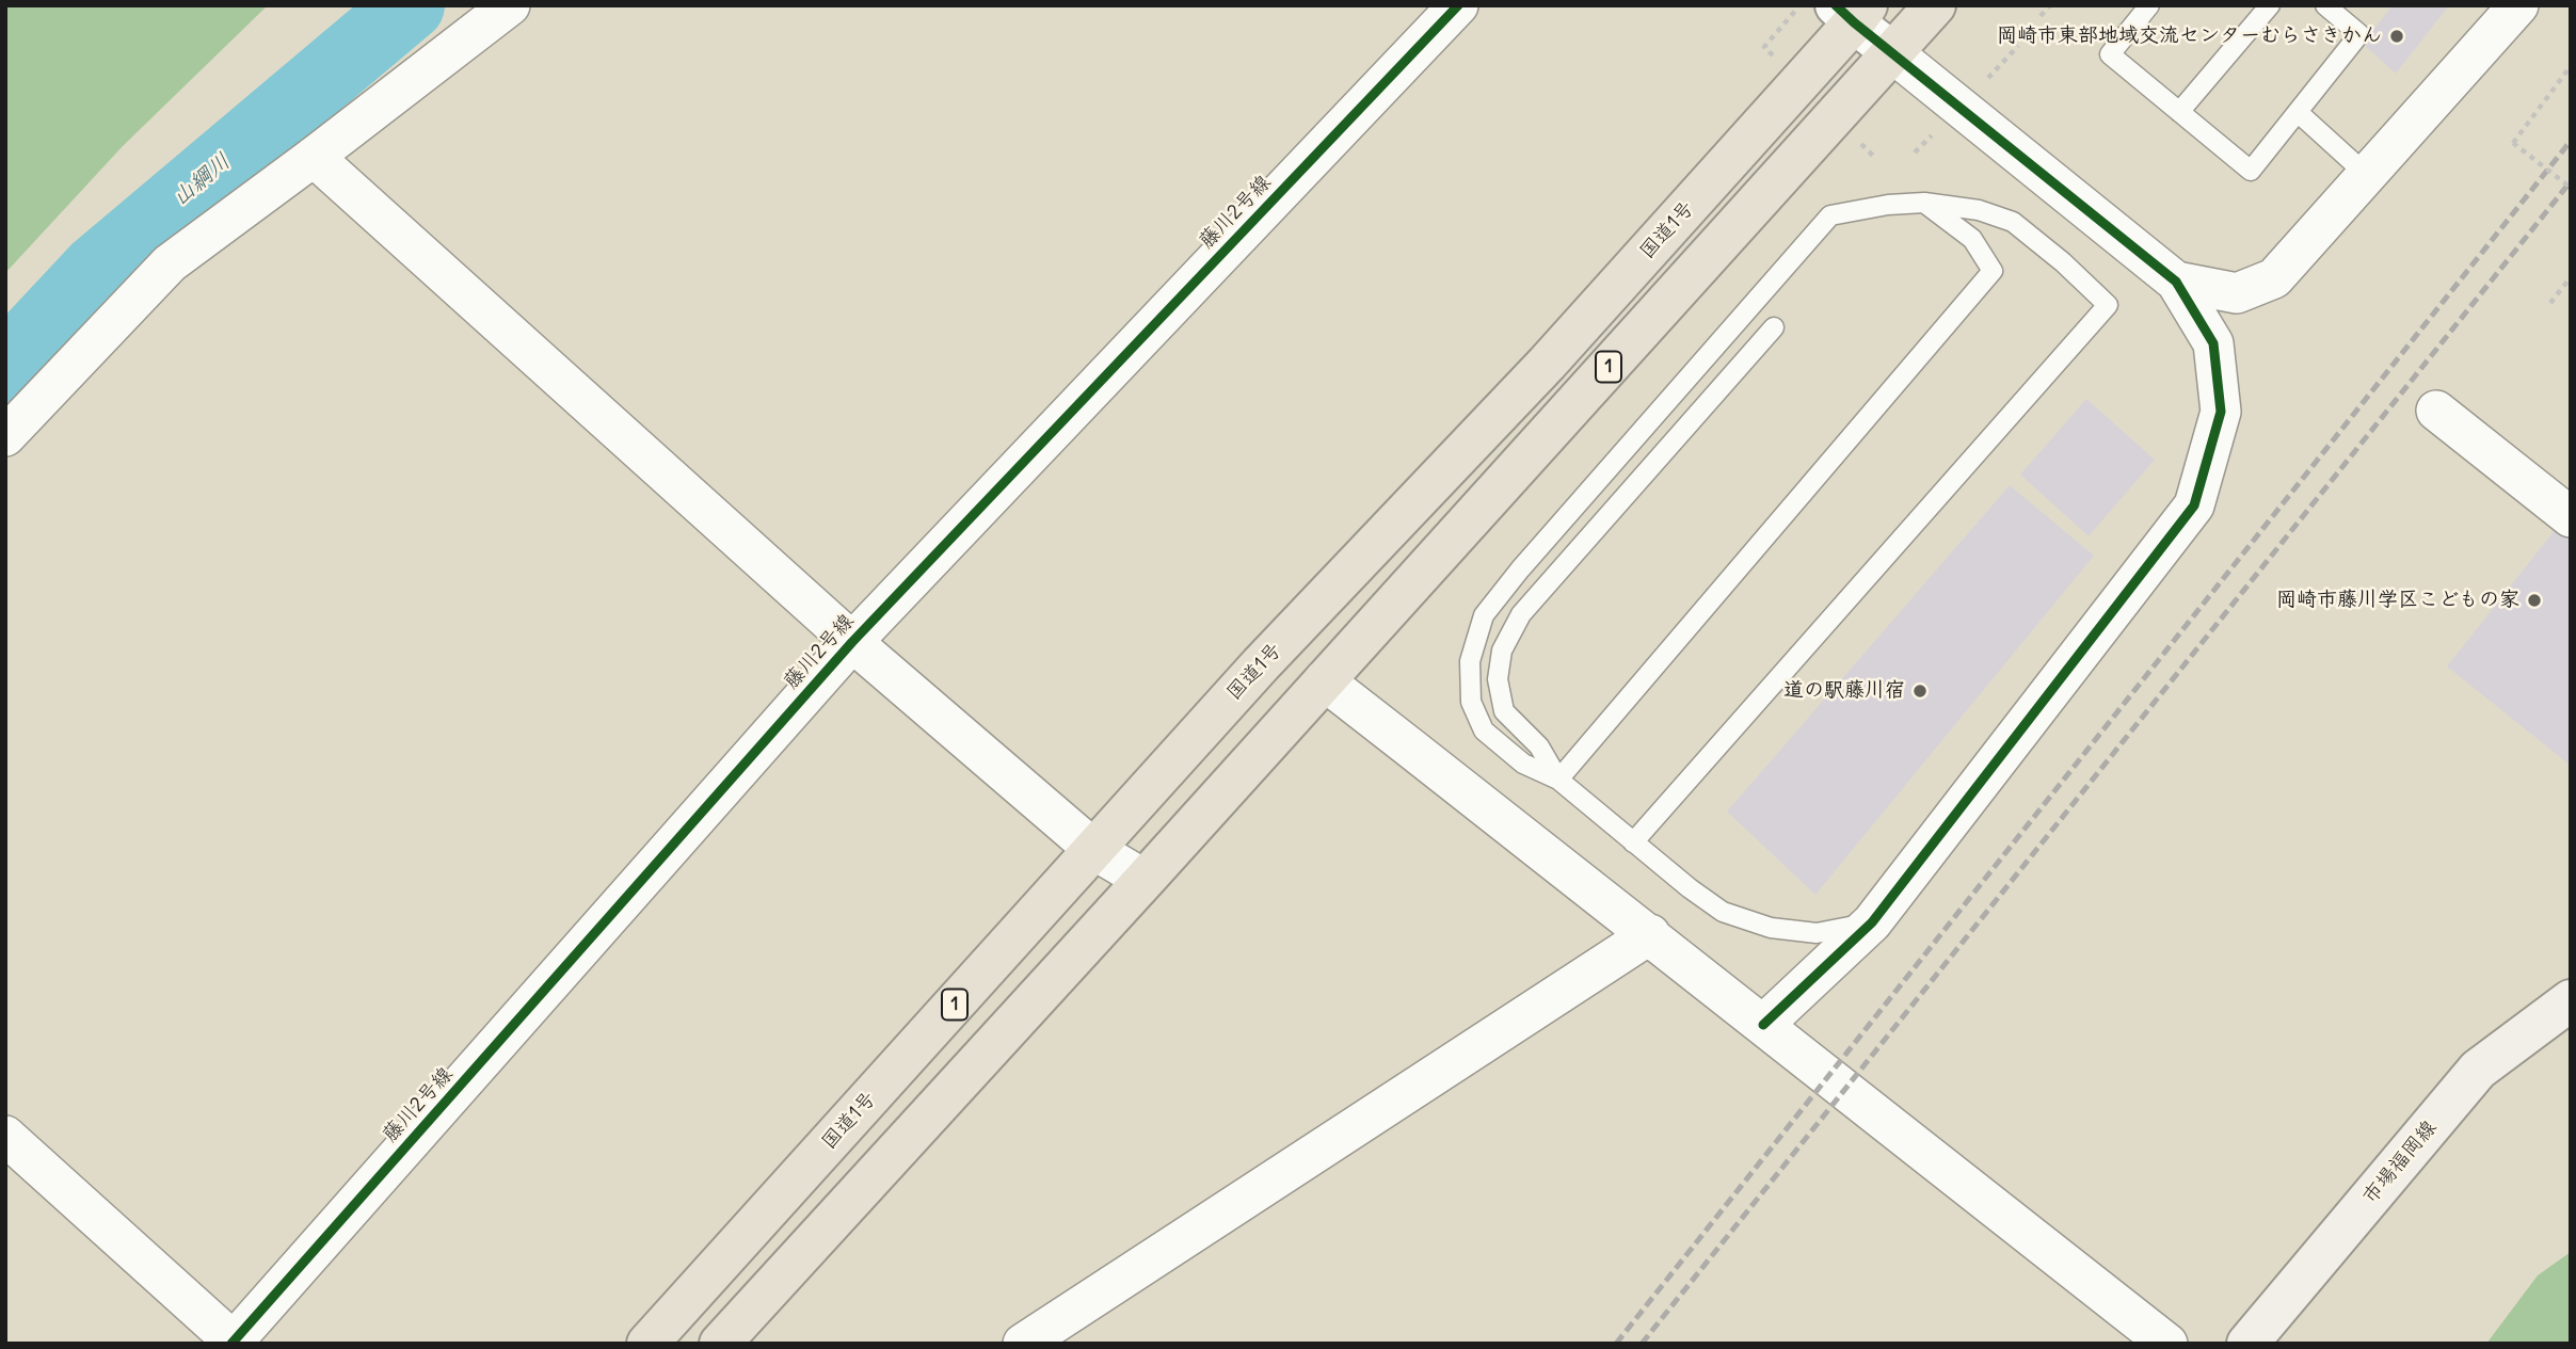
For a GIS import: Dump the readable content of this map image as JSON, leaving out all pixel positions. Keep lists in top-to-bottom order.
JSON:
{
  "streets": {
    "highway": ["国道1号", "1"],
    "main road": ["市場福岡線"],
    "street": ["藤川2号線"]
  },
  "water": ["山綱川"],
  "places": ["岡崎市東部地域交流センターむらさきかん", "岡崎市藤川学区こどもの家", "道の駅藤川宿"]
}
